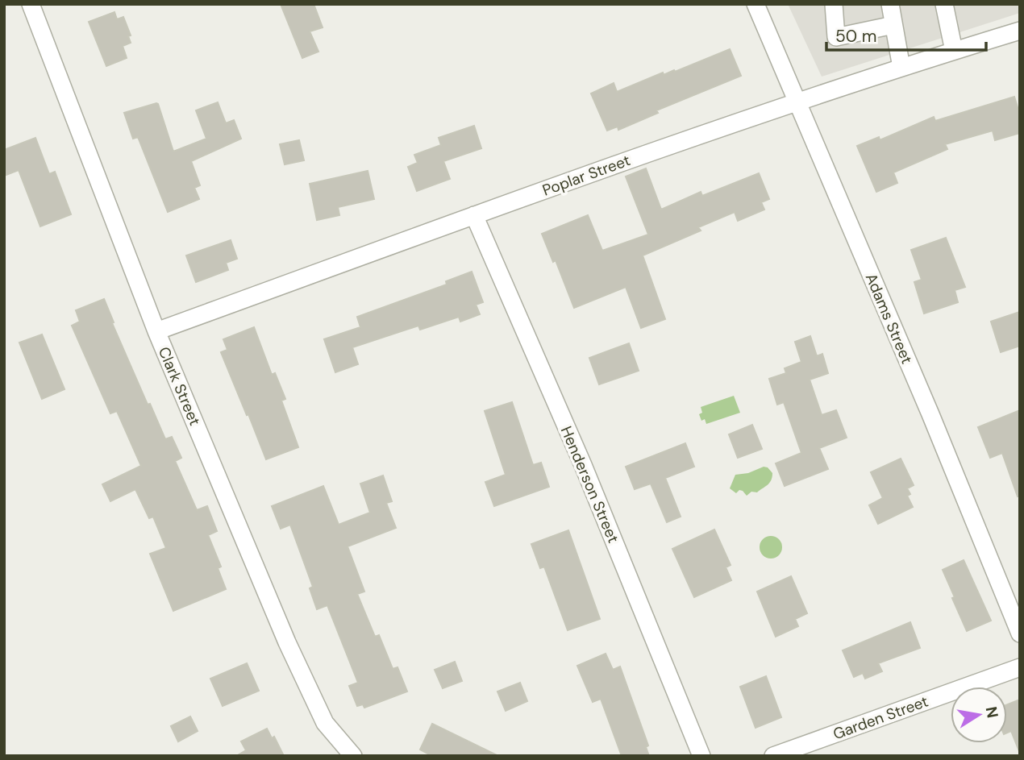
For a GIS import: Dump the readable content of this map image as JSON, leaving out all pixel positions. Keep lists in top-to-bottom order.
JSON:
{
  "streets": {
    "street": [
      "Poplar Street",
      "Adams Street",
      "Clark Street",
      "Henderson Street",
      "Garden Street"
    ]
  },
  "crossings": [
    ["Poplar Street", "Adams Street"],
    ["Poplar Street", "Clark Street"],
    ["Poplar Street", "Henderson Street"]
  ],
  "scale_bar": "50 m",
  "north": "right"
}
